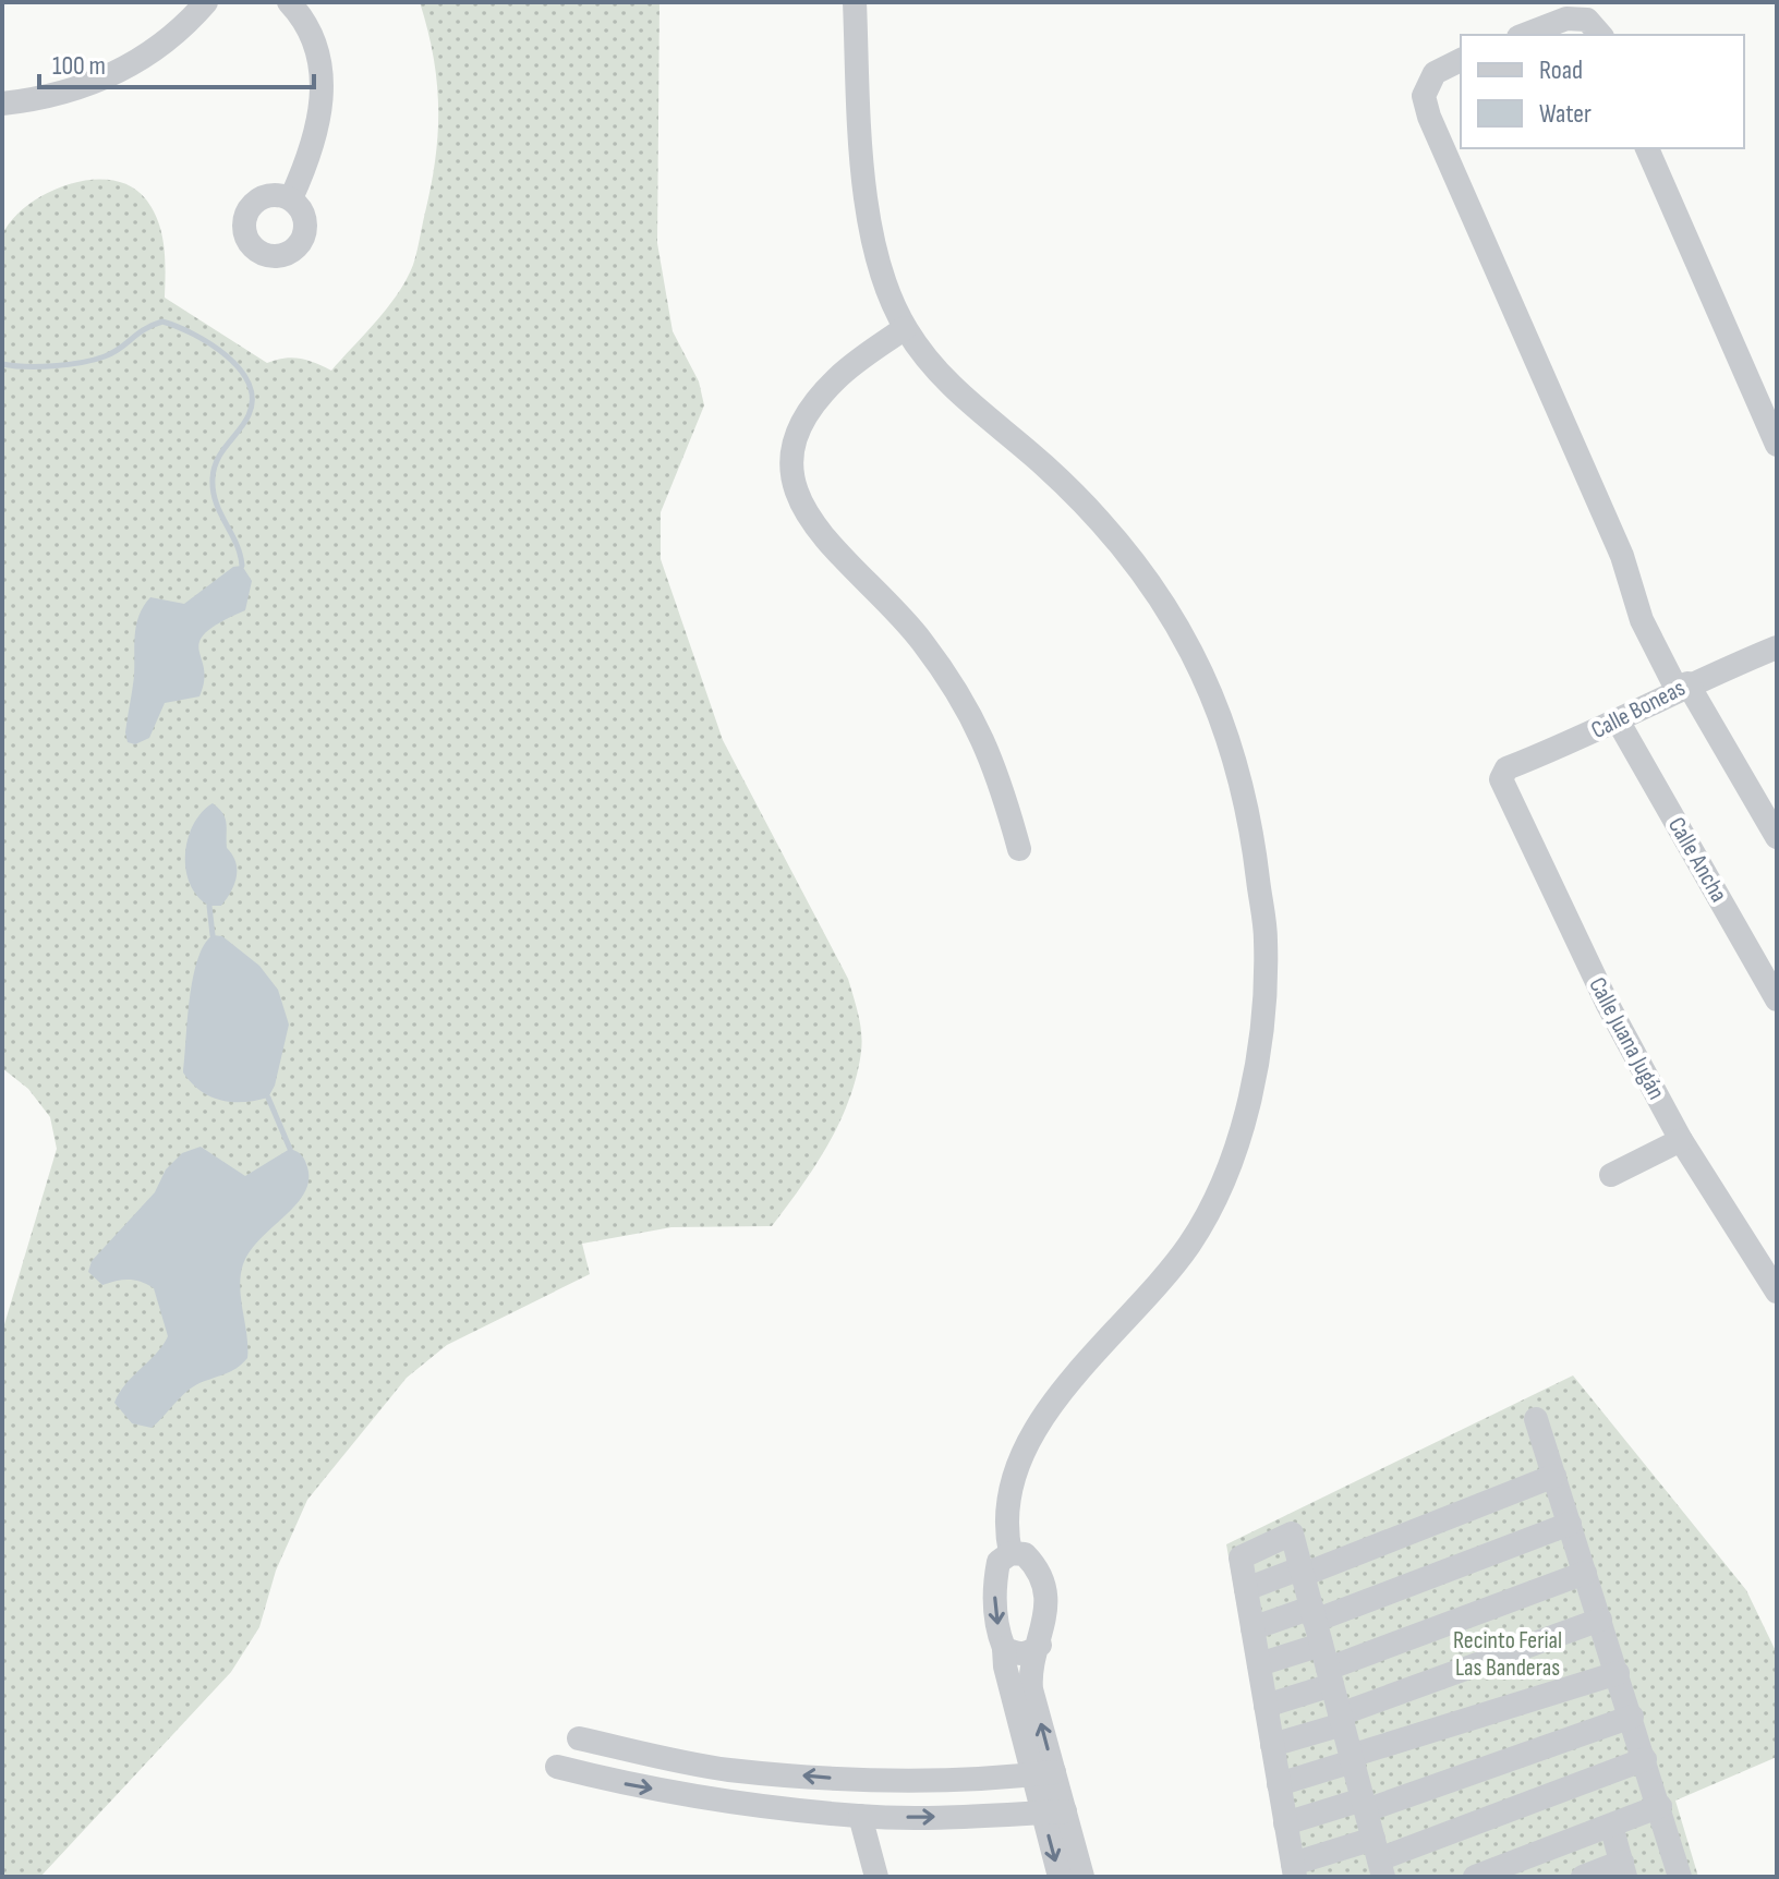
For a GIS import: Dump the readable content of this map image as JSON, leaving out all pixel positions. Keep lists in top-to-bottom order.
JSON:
{
  "streets": {
    "street": ["Calle Boneas", "Calle Ancha", "Calle Juana Jugán"]
  },
  "crossings": [
    ["Calle Boneas", "Calle Ancha"],
    ["Calle Boneas", "Calle Juana Jugán"]
  ],
  "parks": ["Recinto Ferial Las Banderas"],
  "legend": ["Road", "Water"],
  "scale_bar": "100 m"
}
